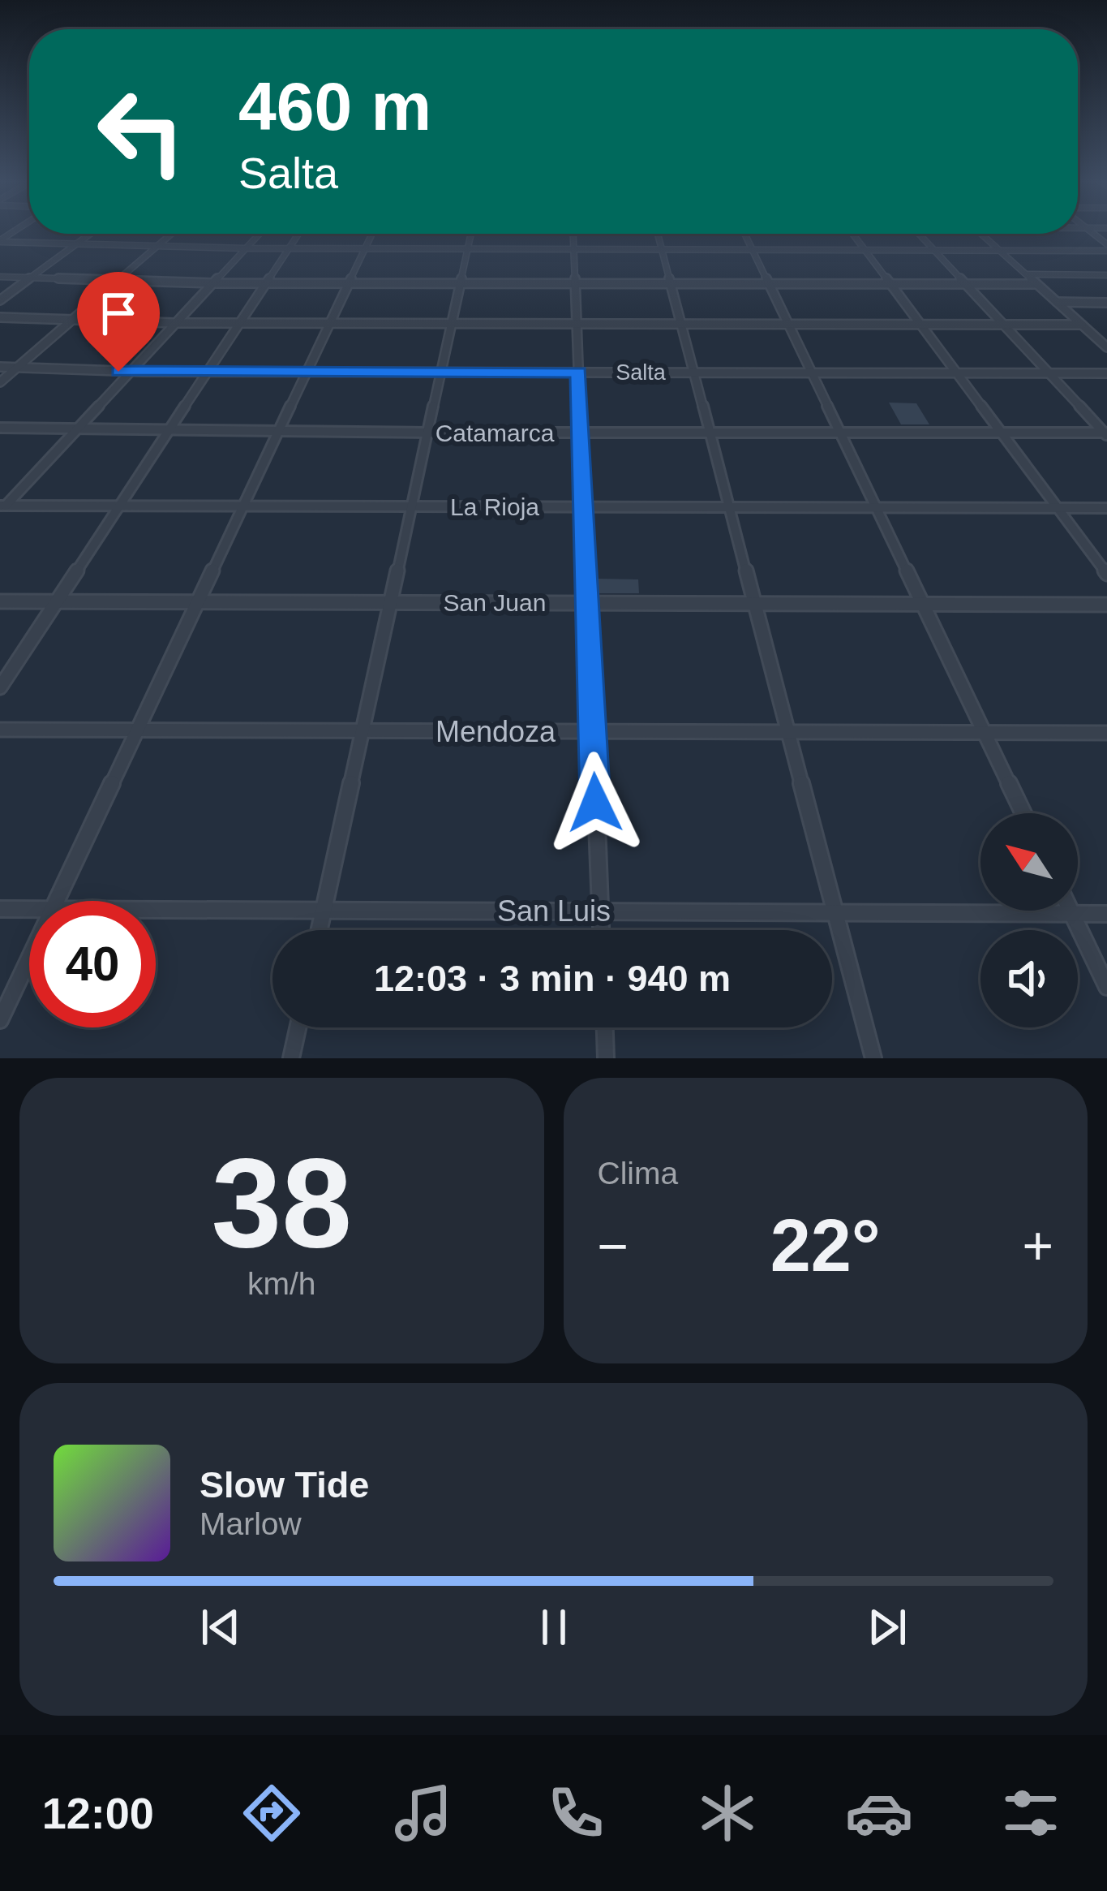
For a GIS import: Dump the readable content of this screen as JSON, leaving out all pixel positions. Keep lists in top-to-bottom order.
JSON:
{
  "streets": {
    "street": [
      "Salta",
      "Catamarca",
      "La Rioja",
      "San Juan",
      "Mendoza",
      "San Luis"
    ]
  },
  "north": "top left",
  "page": {
    "turn": ["460 m", "Salta"],
    "limit": "40",
    "trip": "12:03 · 3 min · 940 m",
    "tile": [
      ["38", "km/h"],
      "Clima"
    ],
    "heat": ["−", "22°", "+"],
    "song": ["Slow Tide", "Marlow"],
    "tabs": "12:00"
  }
}
